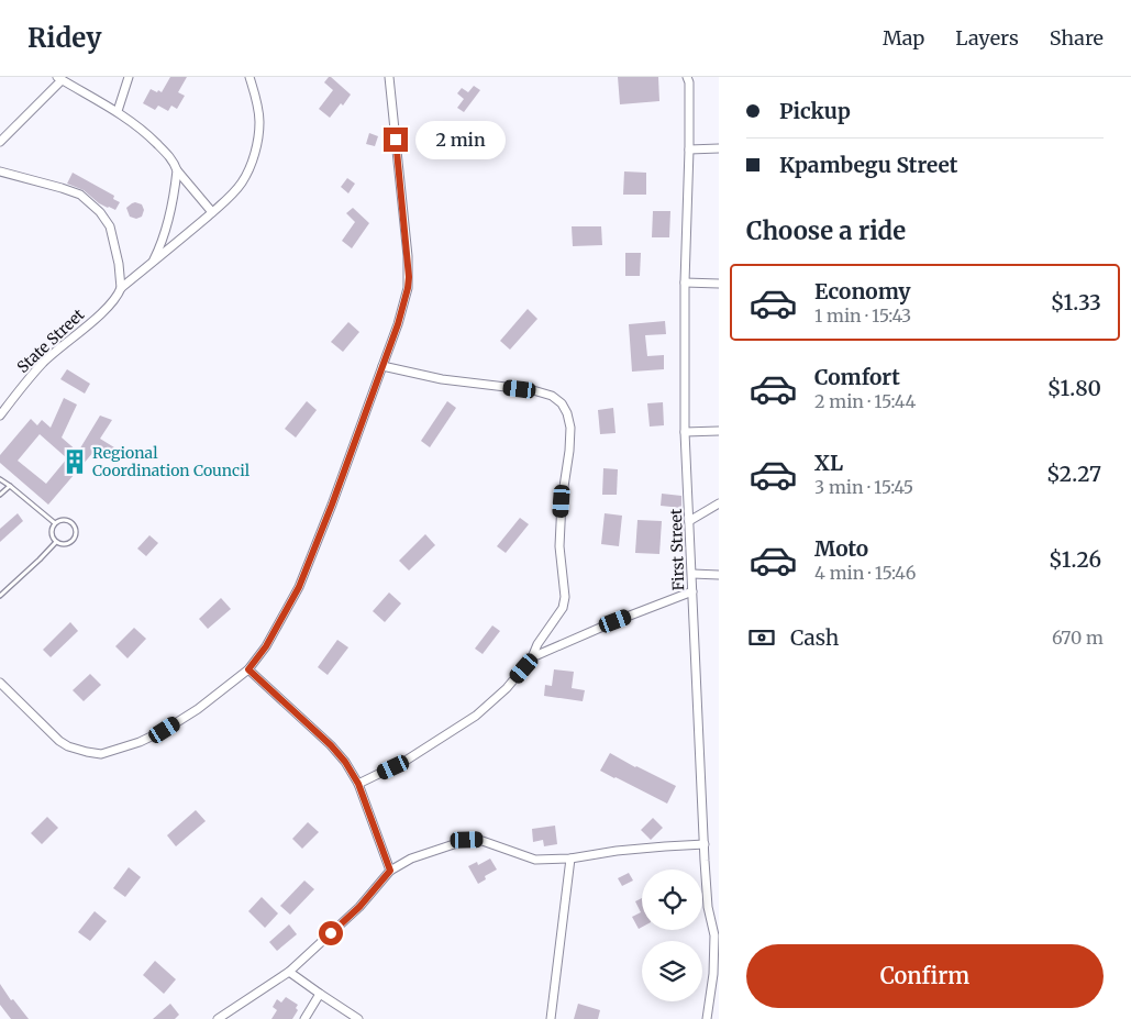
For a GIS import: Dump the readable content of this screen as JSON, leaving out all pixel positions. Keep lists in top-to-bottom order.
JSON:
{
  "streets": {
    "street": ["State Street", "First Street"]
  },
  "places": {
    "building": ["Regional Coordination Council"]
  },
  "page": {
    "header": "Ridey",
    "nav": ["Map", "Layers", "Share"],
    "banner": ["Pickup", "Kpambegu Street"],
    "bubble": "2 min",
    "heading": "Choose a ride",
    "list": [
      {
        "name": "Economy",
        "note": "1 min · 15:43",
        "value": "$1.33"
      },
      {
        "name": "Comfort",
        "note": "2 min · 15:44",
        "value": "$1.80"
      },
      {
        "name": "XL",
        "note": "3 min · 15:45",
        "value": "$2.27"
      },
      {
        "name": "Moto",
        "note": "4 min · 15:46",
        "value": "$1.26"
      }
    ],
    "pay": ["Cash", "670 m"],
    "buttons": "Confirm"
  }
}
